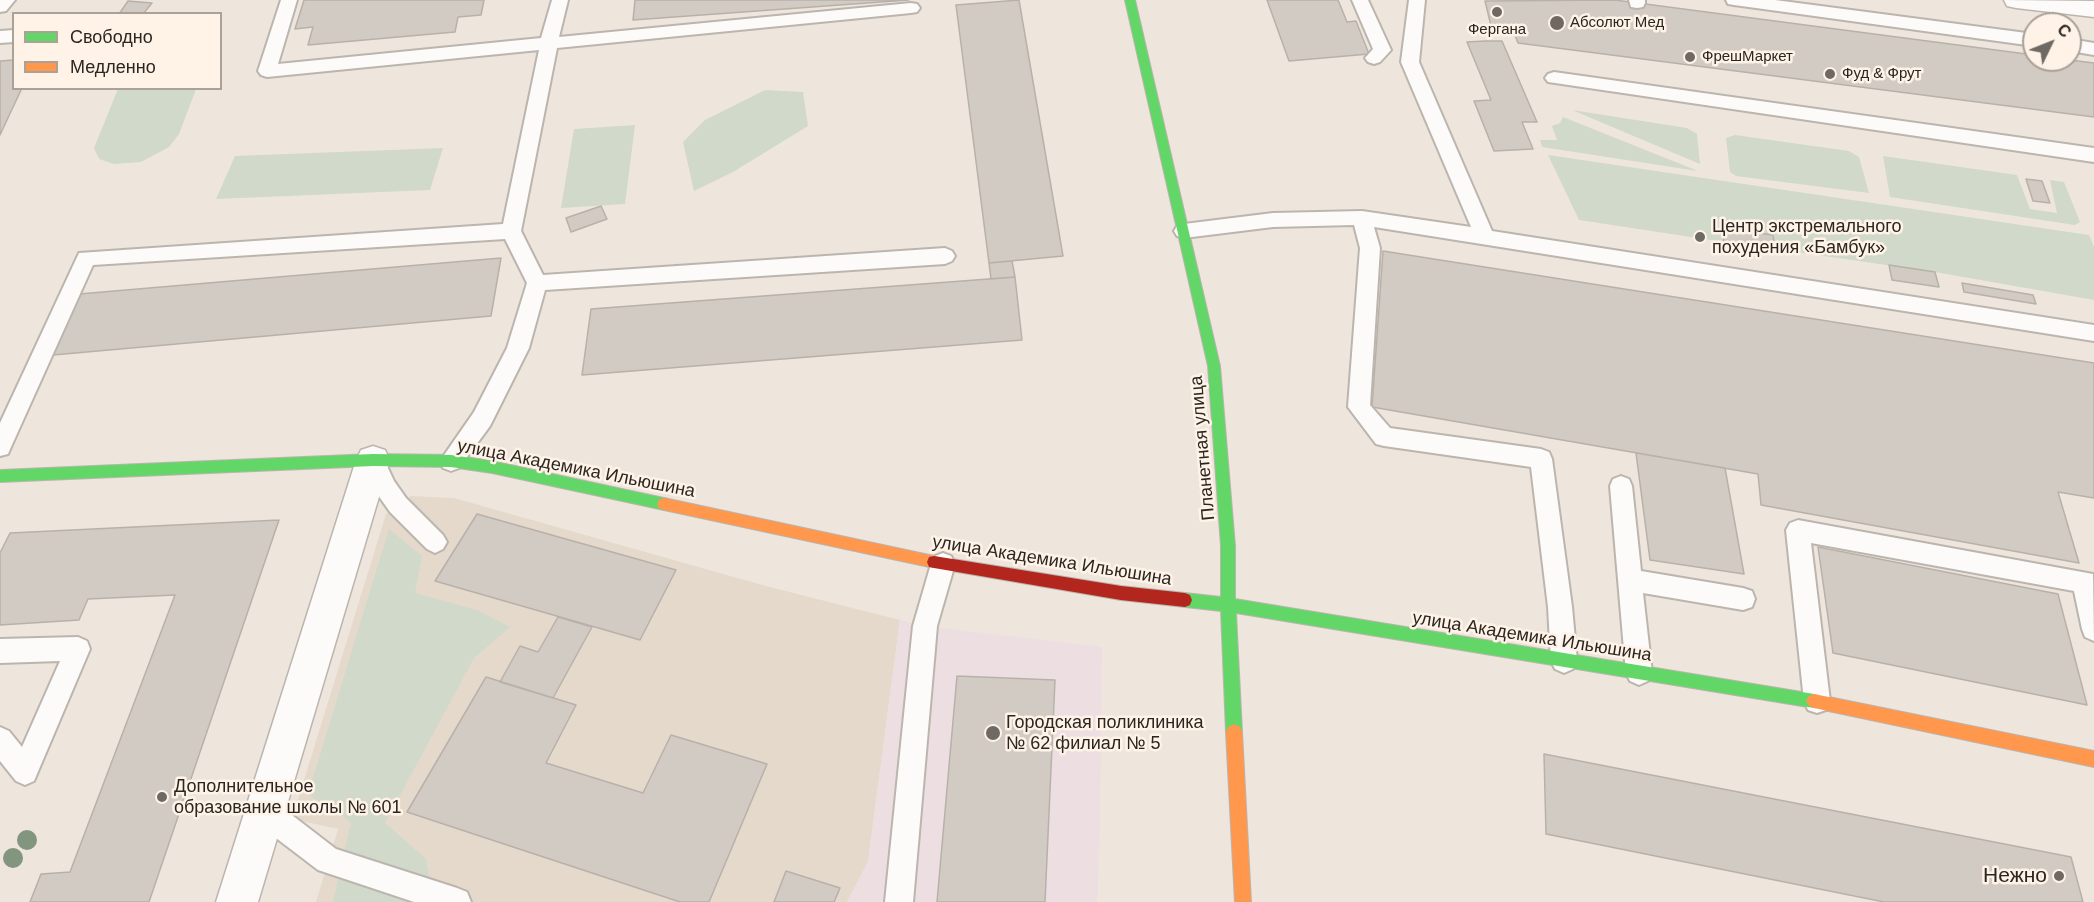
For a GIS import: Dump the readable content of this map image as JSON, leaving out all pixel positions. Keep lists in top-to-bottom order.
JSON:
{
  "streets": {
    "street": ["Планетная улица", "улица Академика Ильюшина"]
  },
  "crossings": [
    ["Планетная улица", "улица Академика Ильюшина"]
  ],
  "places": [
    "Фергана",
    "Абсолют Мед",
    "ФрешМаркет",
    "Фуд & Фрут",
    "Центр экстремального похудения «Бамбук»",
    "Городская поликлиника № 62 филиал № 5",
    "Дополнительное образование школы № 601",
    "Нежно"
  ],
  "legend": ["Свободно", "Медленно"],
  "north": "top right"
}
